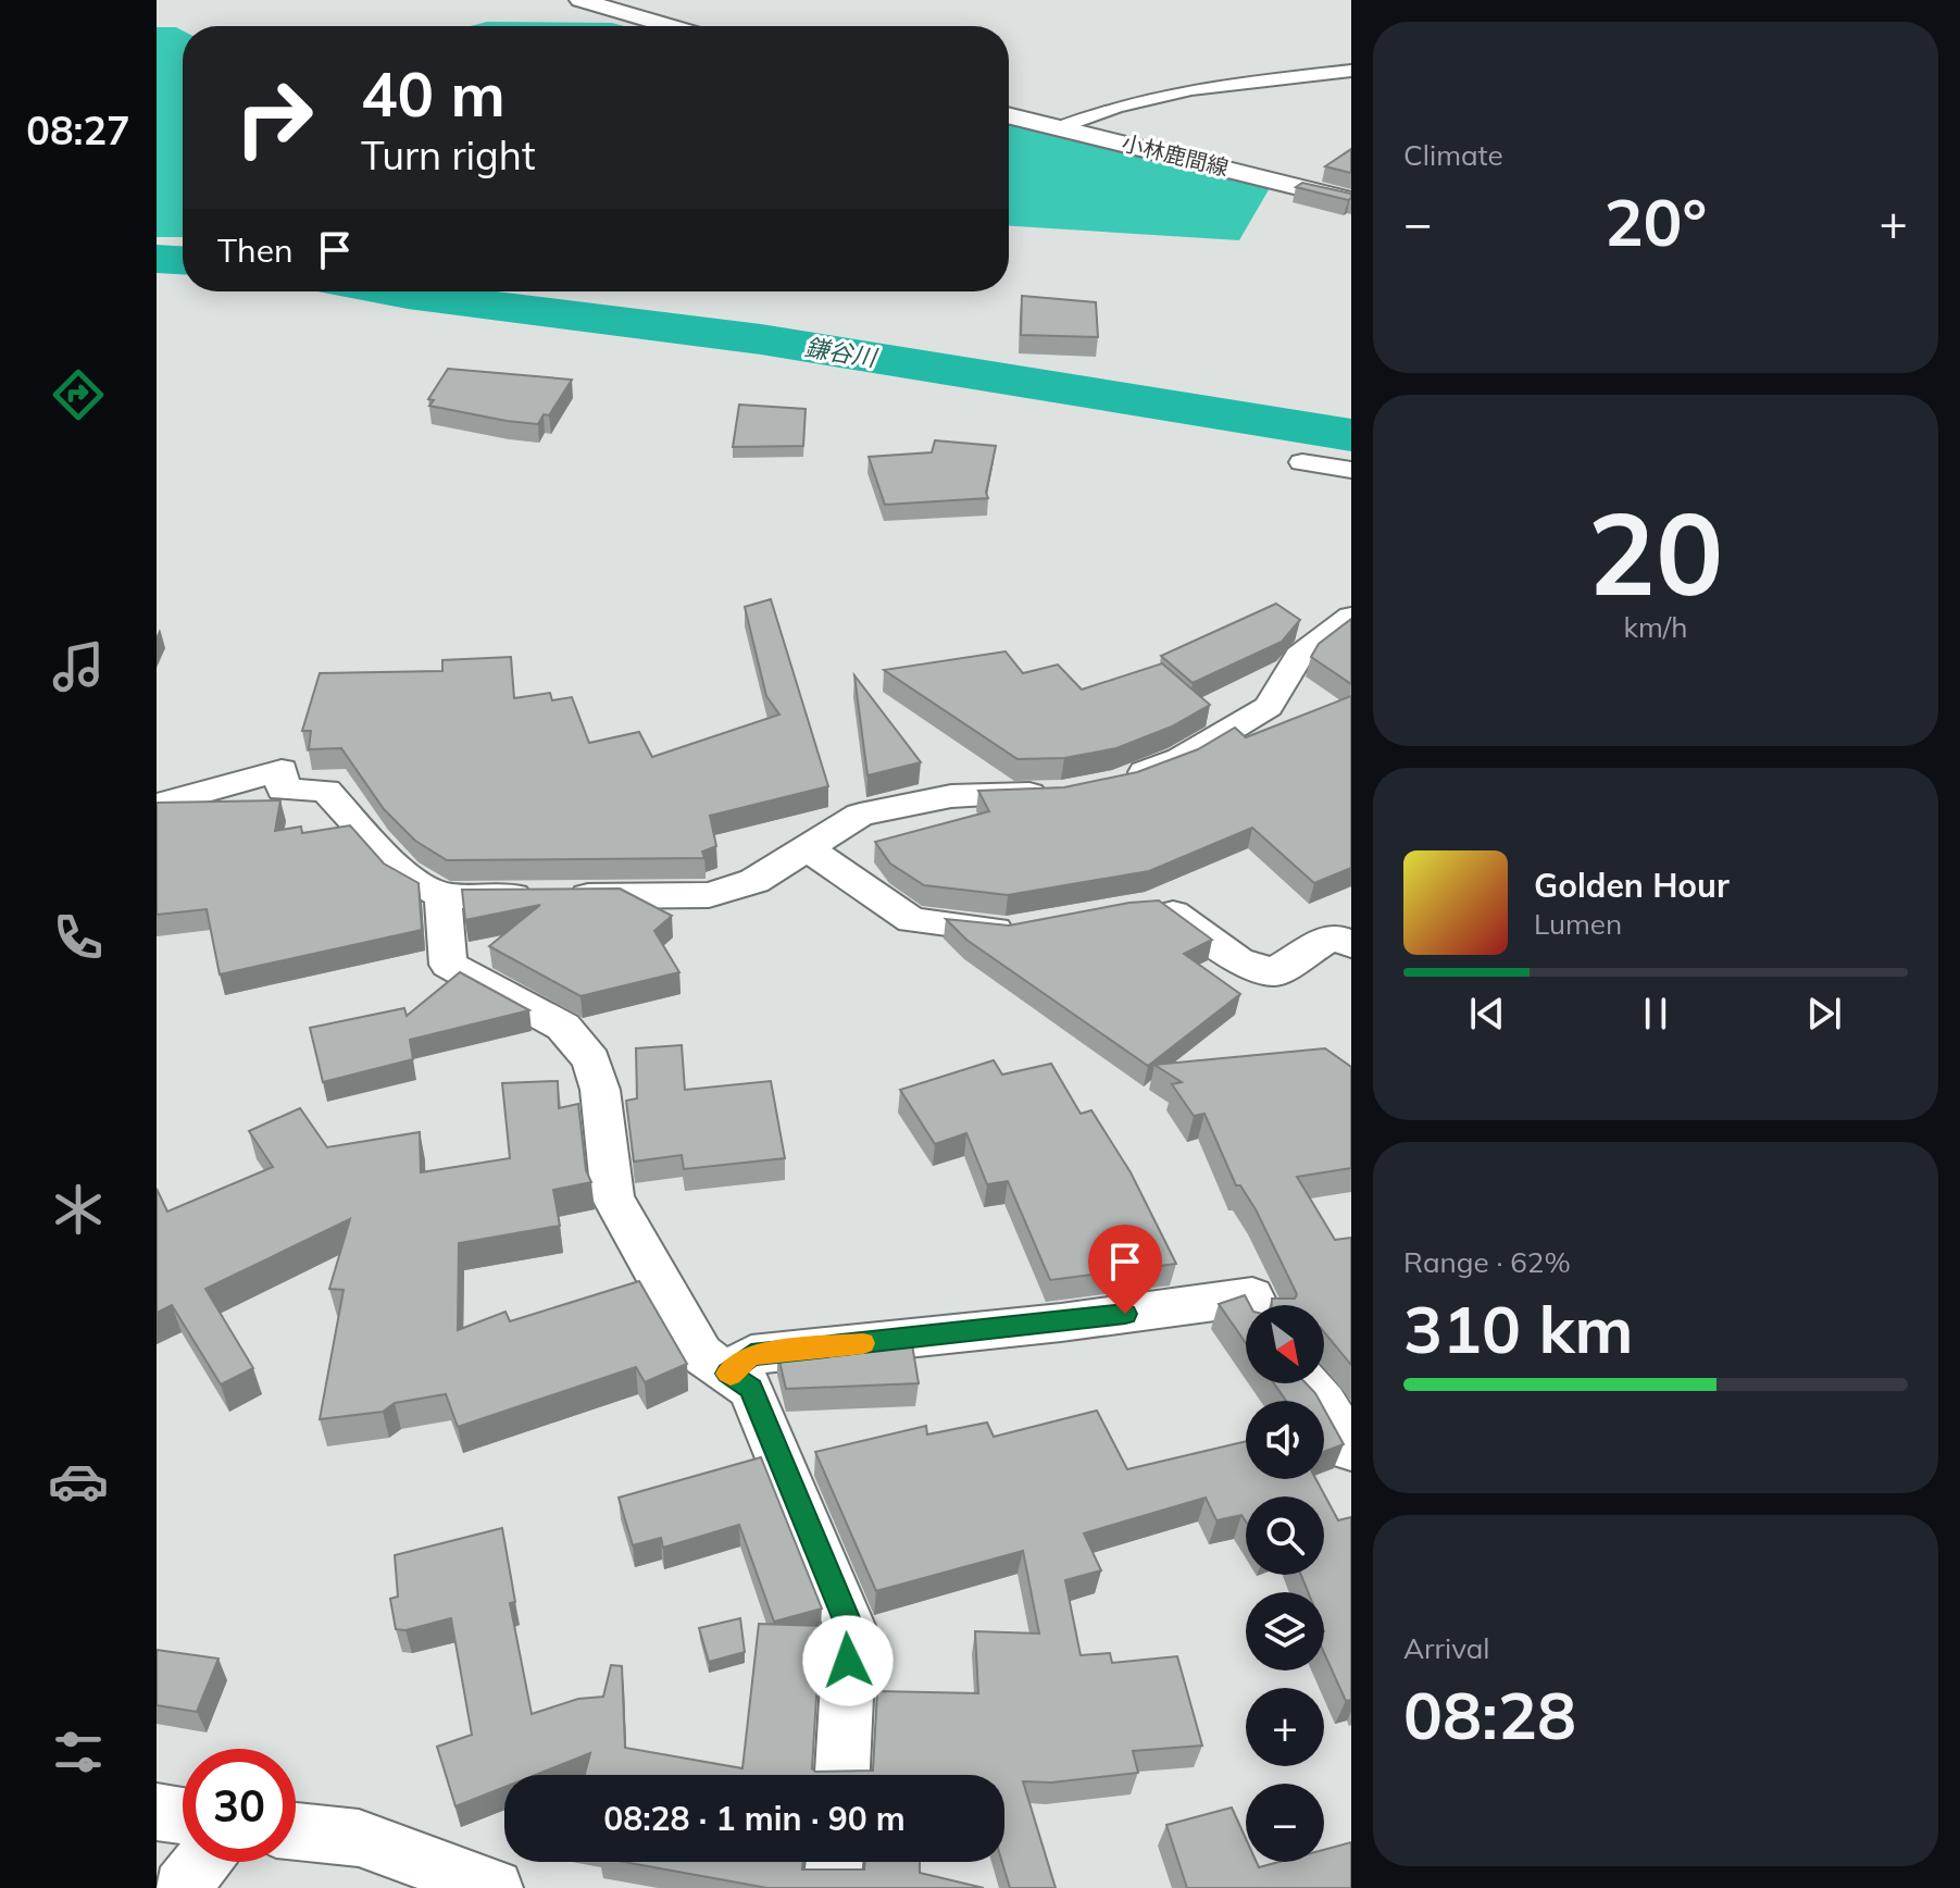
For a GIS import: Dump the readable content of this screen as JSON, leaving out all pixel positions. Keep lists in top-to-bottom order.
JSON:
{
  "streets": {
    "main road": ["小林鹿間線"]
  },
  "water": ["鎌谷川"],
  "north": "bottom right",
  "page": {
    "tabs": "08:27",
    "tile": [
      "Climate",
      ["20", "km/h"],
      ["Range · 62%", "310 km"],
      ["Arrival", "08:28"]
    ],
    "turn": ["40 m", "Turn right"],
    "heat": ["−", "20°", "+"],
    "then": "Then",
    "song": ["Golden Hour", "Lumen"],
    "map_buttons": ["+", "−"],
    "limit": "30",
    "trip": "08:28 · 1 min · 90 m"
  }
}
